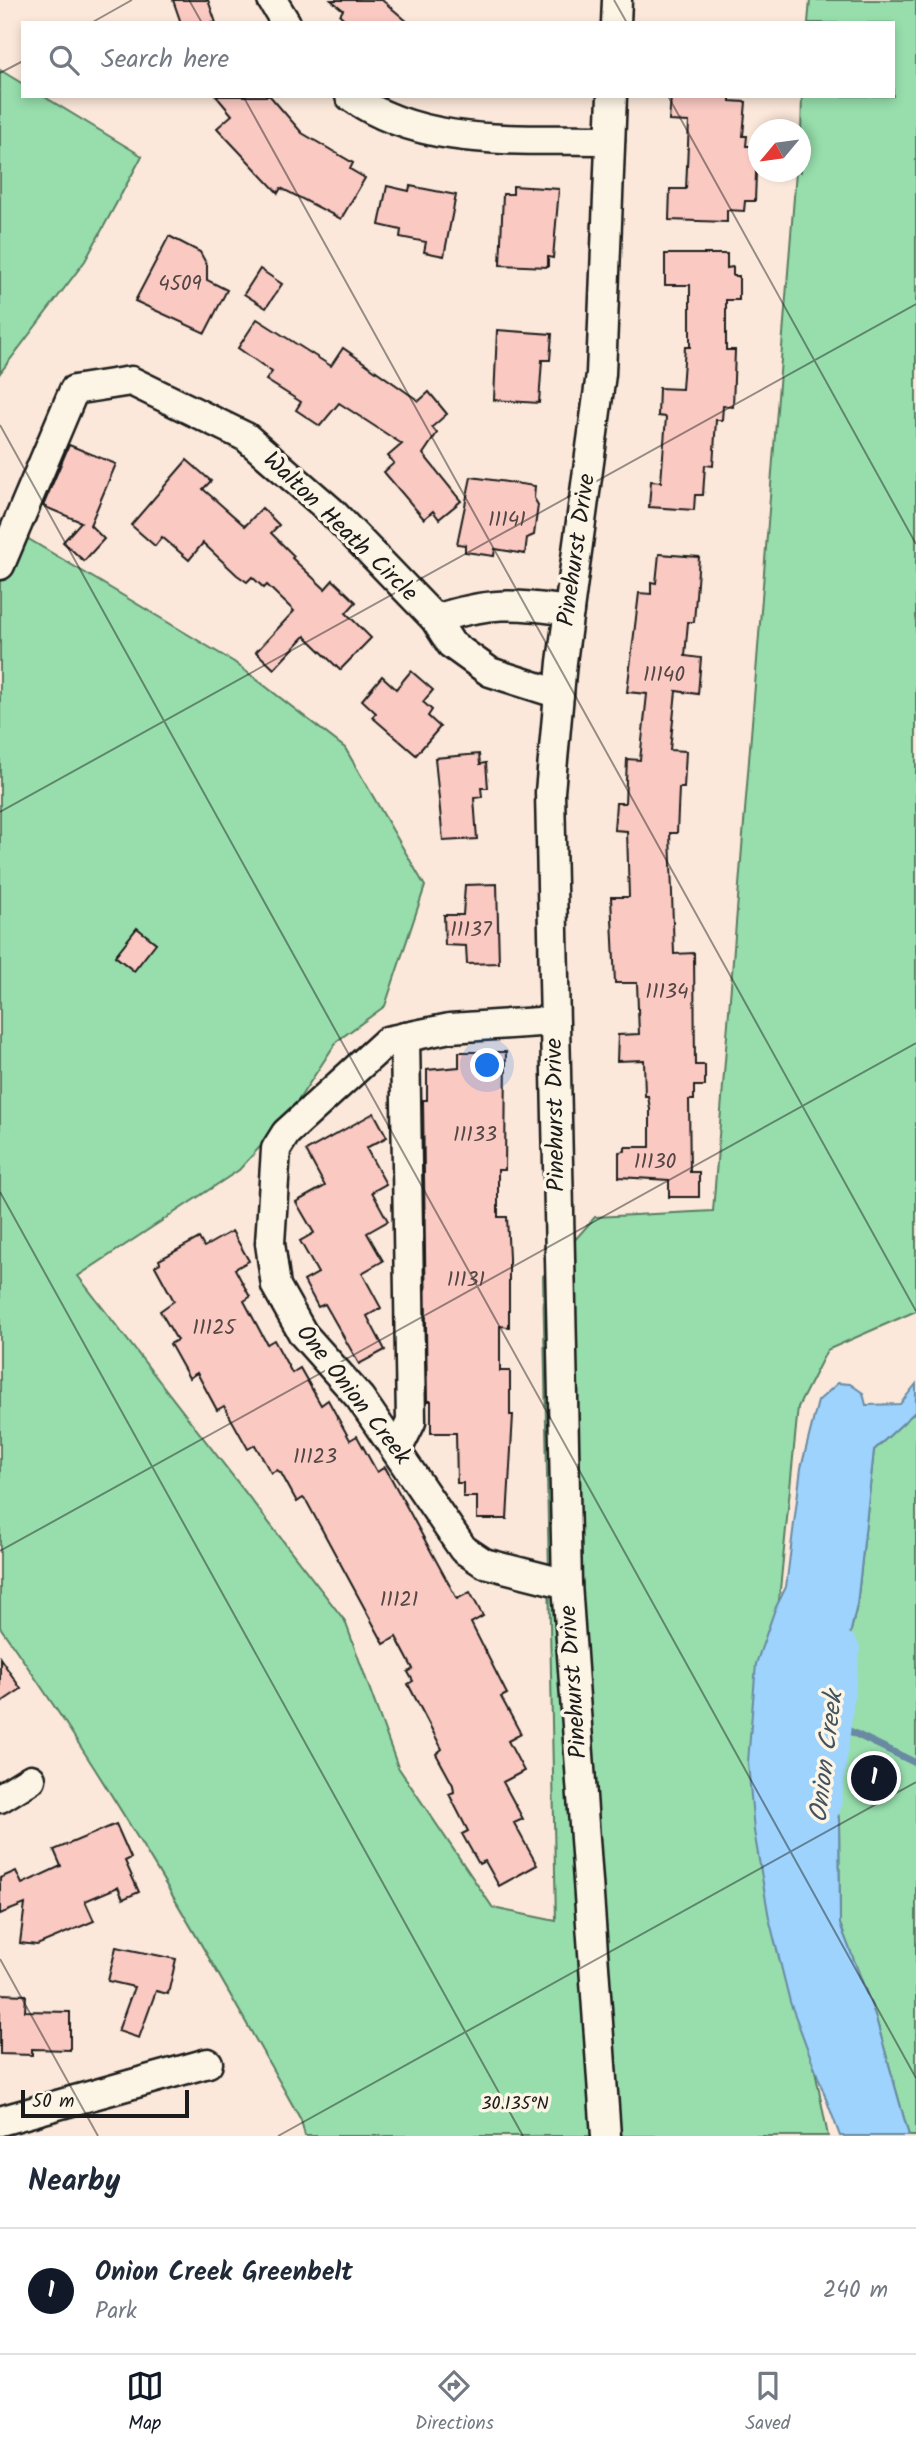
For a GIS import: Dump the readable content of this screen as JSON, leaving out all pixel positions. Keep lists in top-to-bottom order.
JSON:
{
  "streets": {
    "street": ["Walton Heath Circle", "Pinehurst Drive", "One Onion Creek"]
  },
  "crossings": [
    ["Walton Heath Circle", "Pinehurst Drive"],
    ["Pinehurst Drive", "One Onion Creek"]
  ],
  "water": ["Onion Creek"],
  "house_numbers": [
    "4509",
    "11141",
    "11140",
    "11137",
    "11134",
    "11133",
    "11130",
    "11131",
    "11125",
    "11123",
    "11121"
  ],
  "scale_bar": "50 m",
  "north": "bottom left",
  "page": {
    "search": "Search here",
    "pins": "1",
    "scale": "50 m",
    "heading": "Nearby",
    "list": [
      {
        "mark": "1",
        "name": "Onion Creek Greenbelt",
        "note": "Park",
        "value": "240 m"
      }
    ],
    "nav": ["Map", "Directions", "Saved"]
  },
  "coordinates": ["30.135°N"]
}
